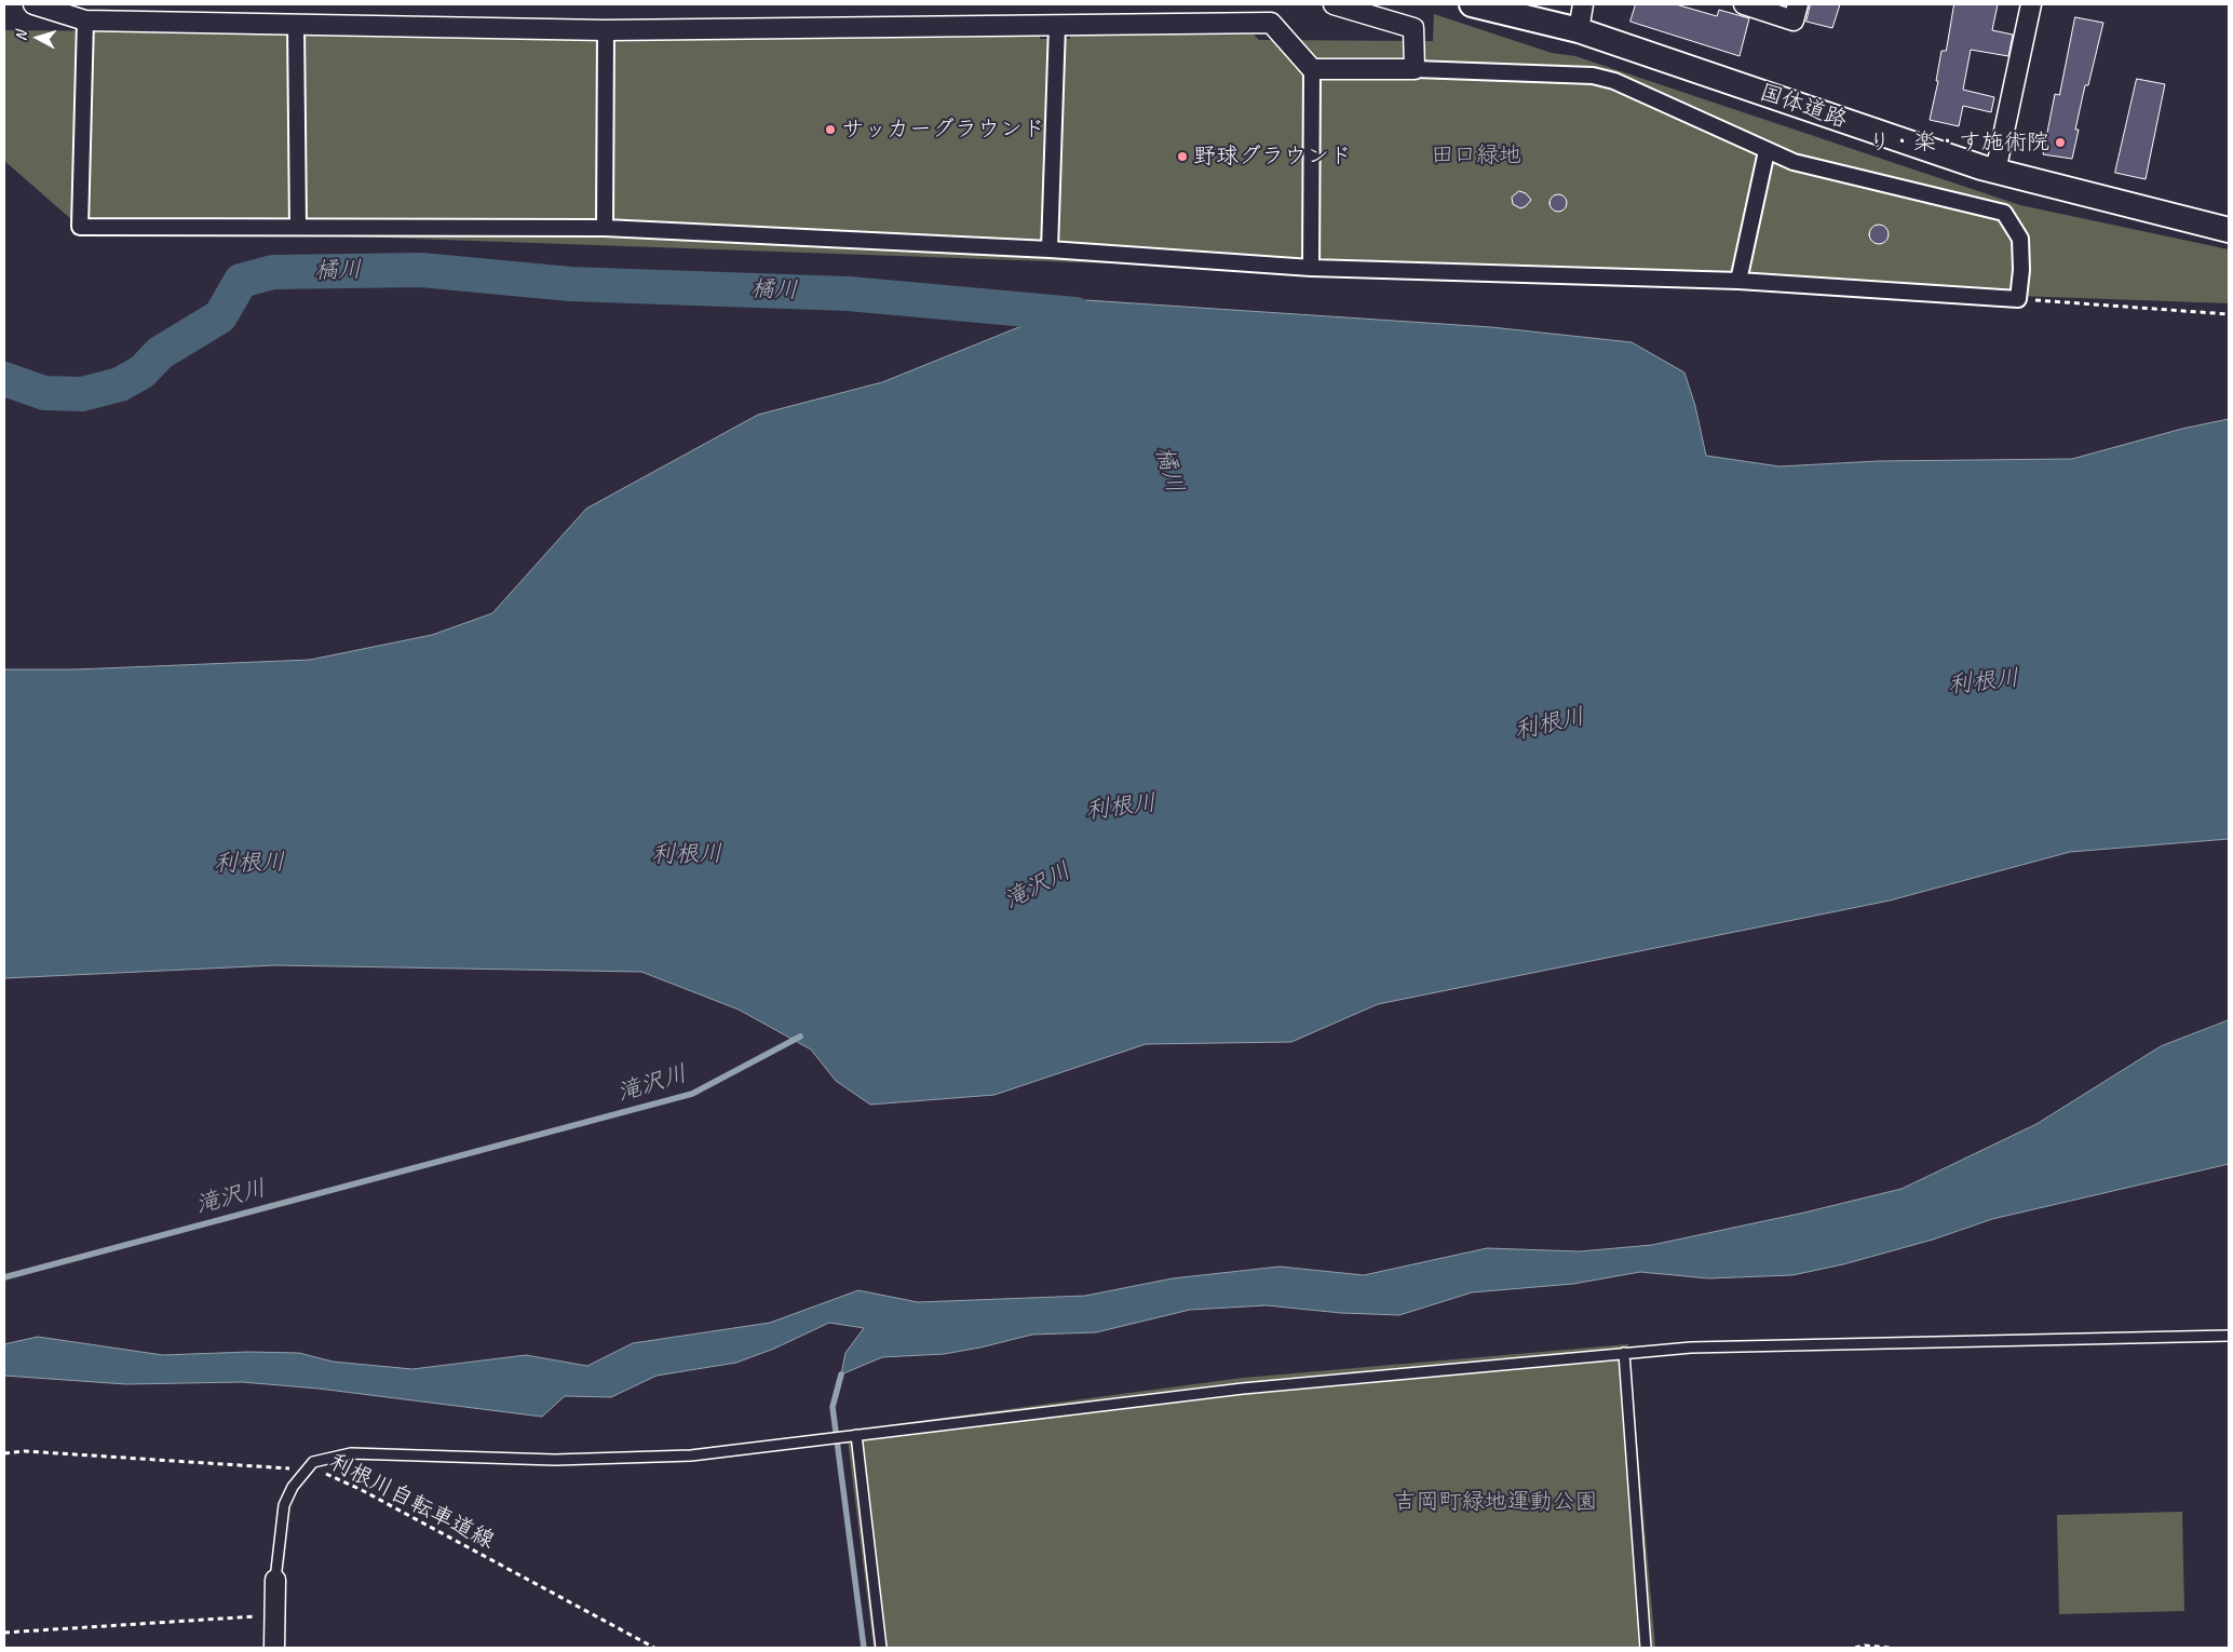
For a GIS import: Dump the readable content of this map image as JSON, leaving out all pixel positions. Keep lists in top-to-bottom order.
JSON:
{
  "streets": {
    "street": ["国体道路"],
    "path": ["利根川自転車道線"]
  },
  "water": ["橘川", "利根川", "滝沢川"],
  "parks": ["田口緑地", "吉岡町緑地運動公園"],
  "places": ["サッカーグラウンド", "り・楽・す施術院", "野球グラウンド"],
  "north": "left"
}
